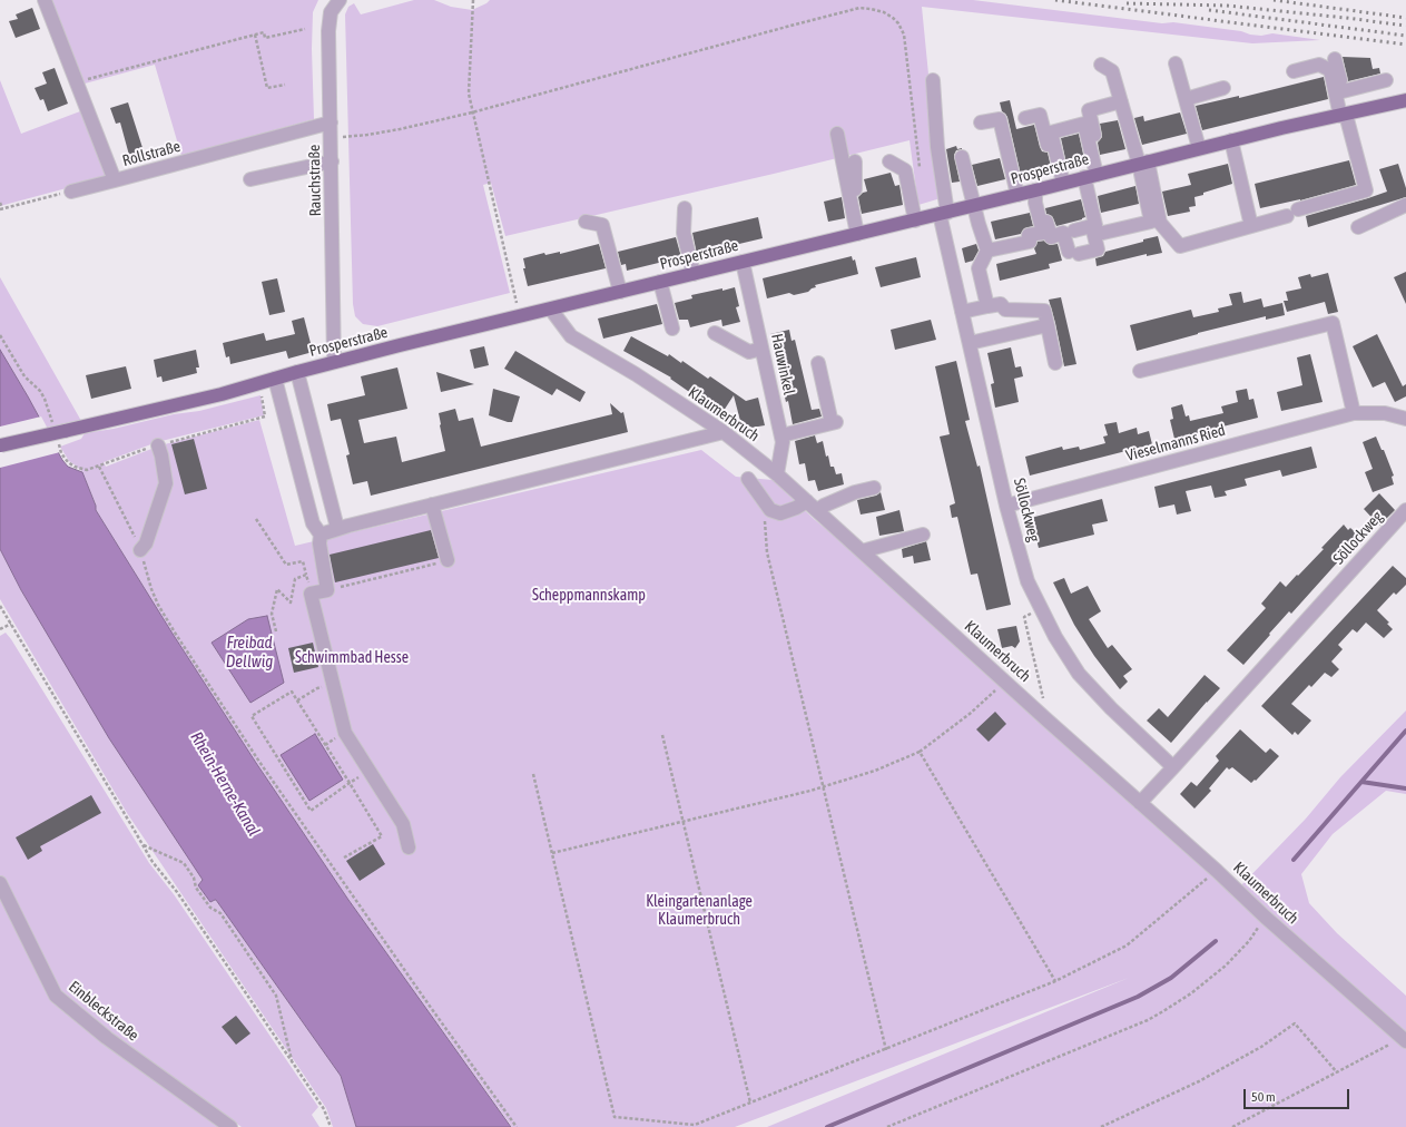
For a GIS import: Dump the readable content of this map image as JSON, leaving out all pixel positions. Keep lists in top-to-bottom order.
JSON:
{
  "streets": {
    "main road": ["Prosperstraße"],
    "street": [
      "Rollstraße",
      "Rauchstraße",
      "Hauwinkel",
      "Klaumerbruch",
      "Vieselmanns Ried",
      "Söllockweg",
      "Einbleckstraße"
    ]
  },
  "crossings": [
    ["Rollstraße", "Rauchstraße"],
    ["Prosperstraße", "Rauchstraße"],
    ["Prosperstraße", "Hauwinkel"],
    ["Prosperstraße", "Klaumerbruch"],
    ["Prosperstraße", "Söllockweg"],
    ["Hauwinkel", "Klaumerbruch"],
    ["Klaumerbruch", "Söllockweg"],
    ["Vieselmanns Ried", "Söllockweg"]
  ],
  "water": ["Freibad Dellwig", "Rhein-Herne-Kanal"],
  "parks": ["Scheppmannskamp", "Schwimmbad Hesse", "Kleingartenanlage Klaumerbruch"],
  "scale_bar": "50 m"
}
